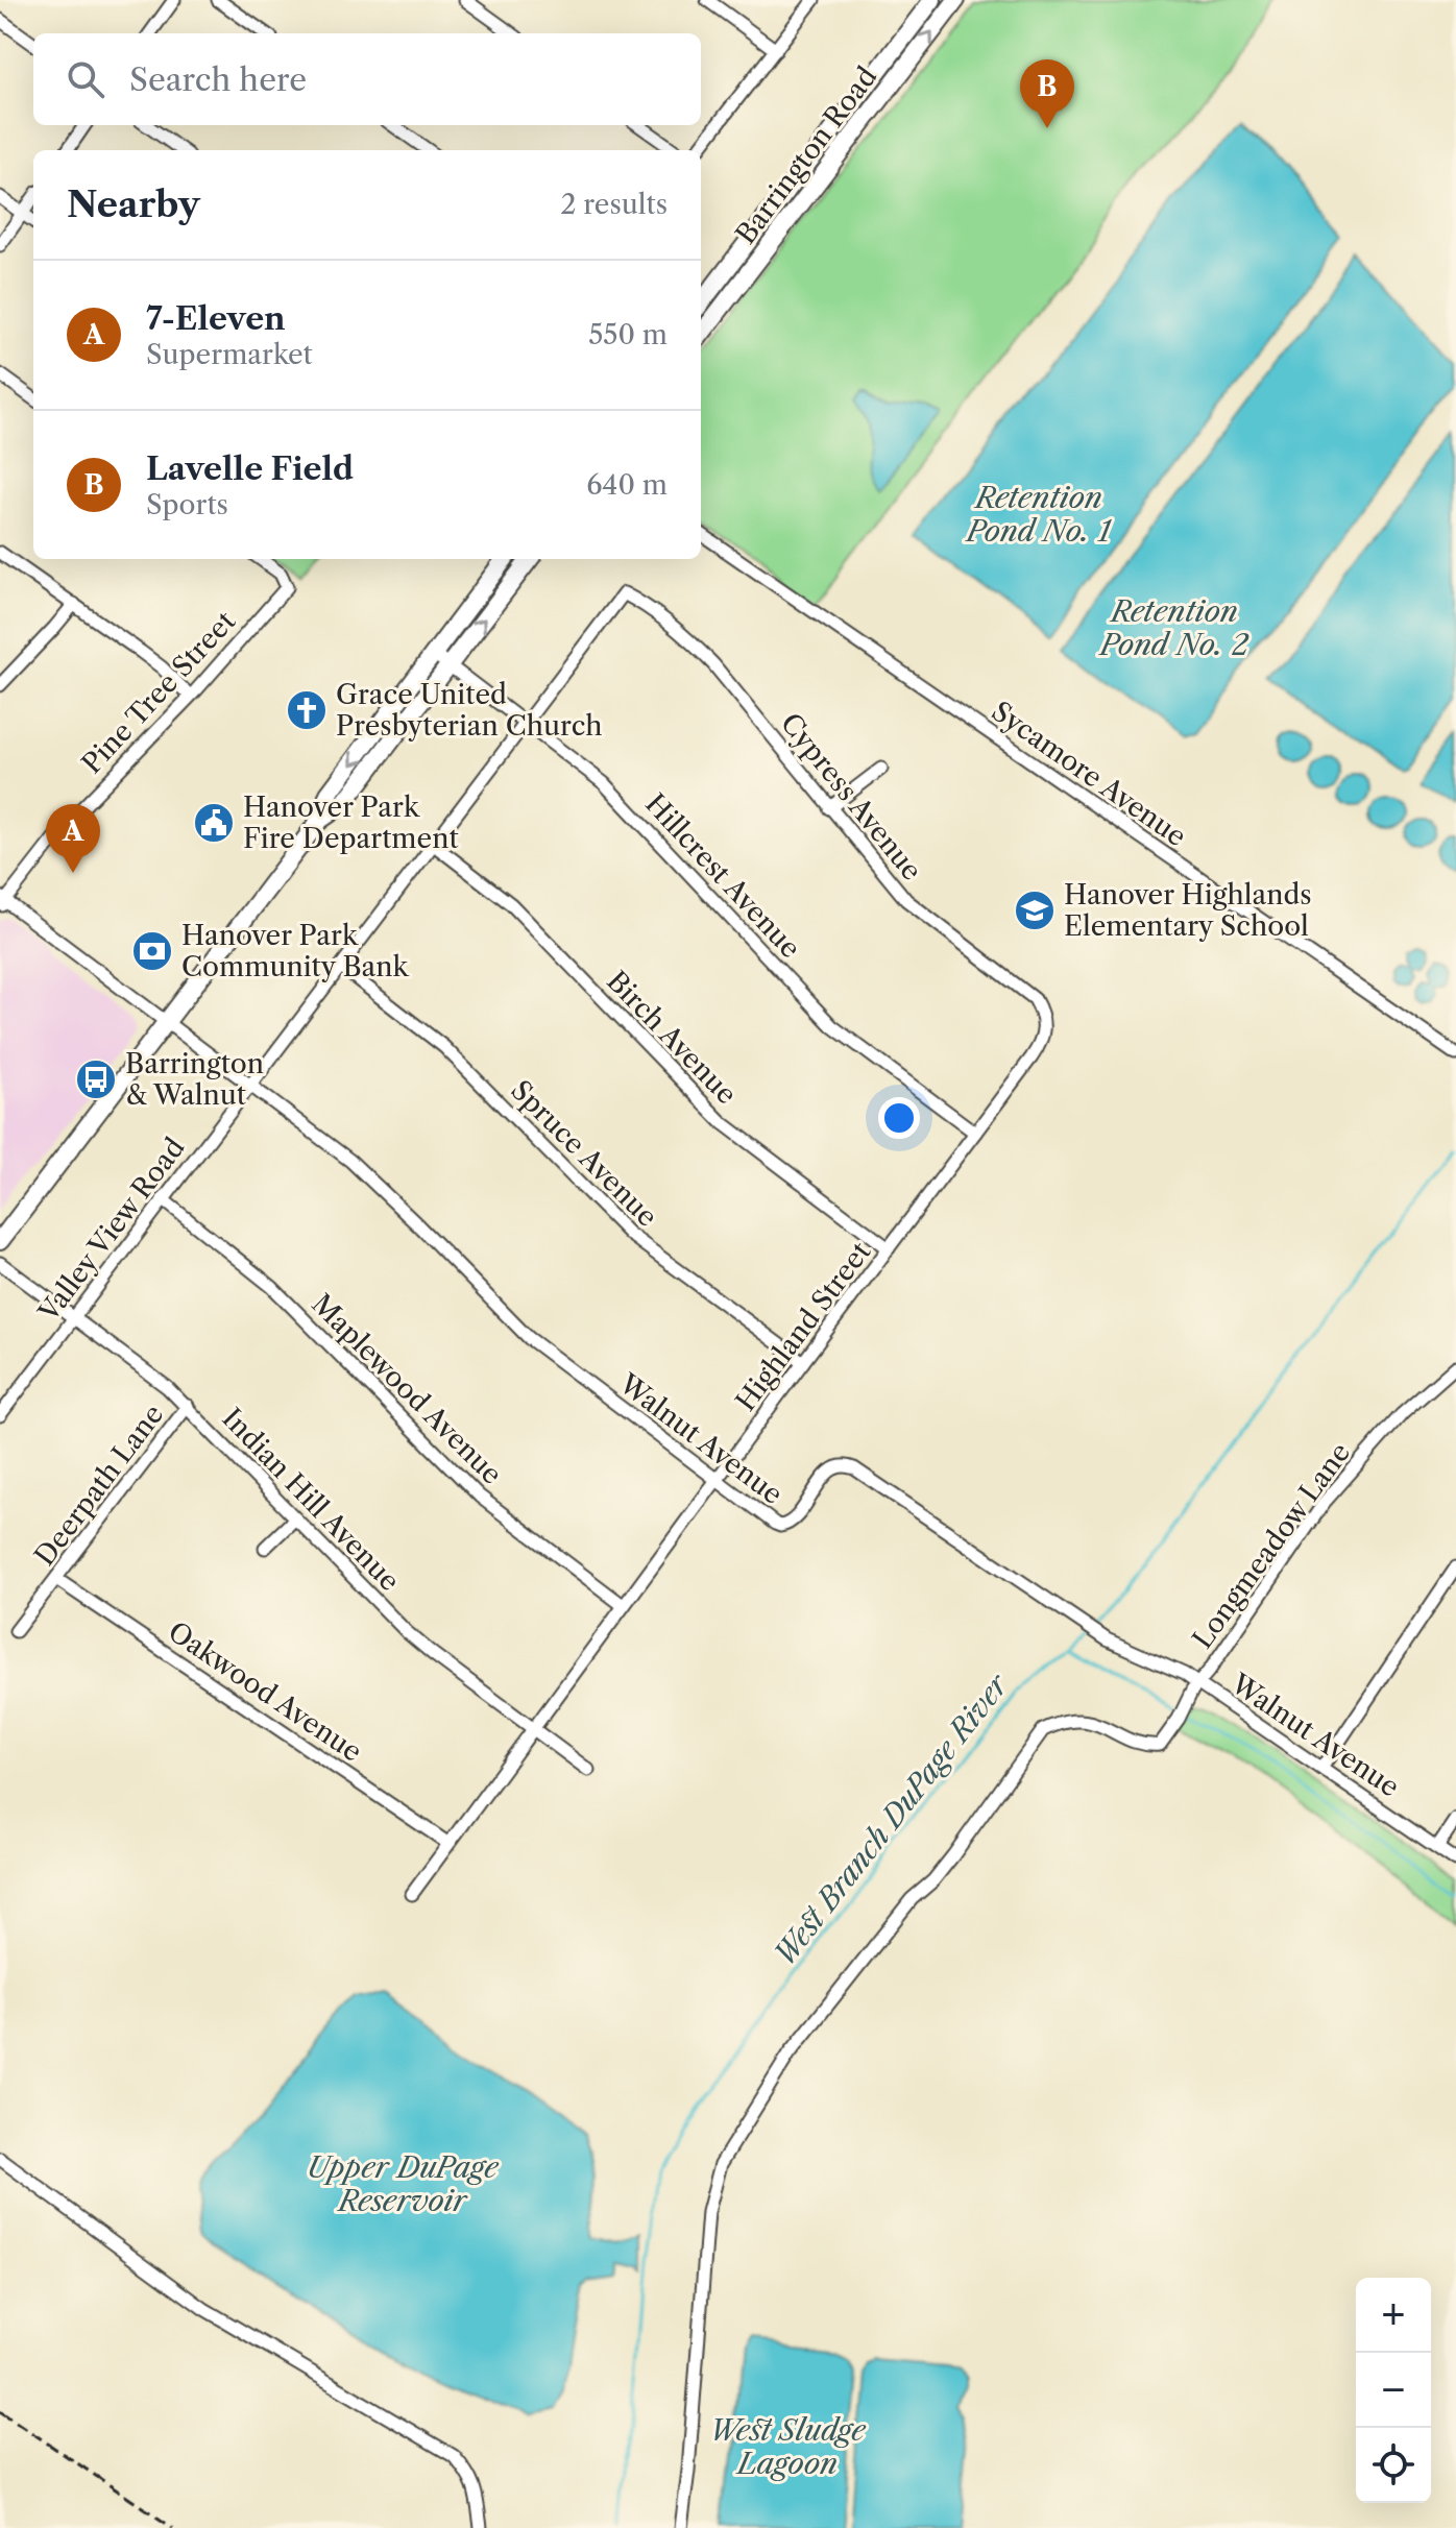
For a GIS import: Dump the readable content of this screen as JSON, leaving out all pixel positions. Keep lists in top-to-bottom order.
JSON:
{
  "streets": {
    "main road": ["Barrington Road"],
    "street": [
      "Pine Tree Street",
      "Sycamore Avenue",
      "Cypress Avenue",
      "Hillcrest Avenue",
      "Birch Avenue",
      "Spruce Avenue",
      "Valley View Road",
      "Highland Street",
      "Maplewood Avenue",
      "Walnut Avenue",
      "Deerpath Lane",
      "Indian Hill Avenue",
      "Longmeadow Lane",
      "Oakwood Avenue"
    ]
  },
  "crossings": [
    ["Pine Tree Street", "Walnut Avenue"],
    ["Cypress Avenue", "Valley View Road"],
    ["Cypress Avenue", "Highland Street"],
    ["Hillcrest Avenue", "Valley View Road"],
    ["Hillcrest Avenue", "Highland Street"],
    ["Birch Avenue", "Valley View Road"],
    ["Birch Avenue", "Highland Street"],
    ["Spruce Avenue", "Valley View Road"],
    ["Spruce Avenue", "Highland Street"],
    ["Valley View Road", "Maplewood Avenue"],
    ["Valley View Road", "Walnut Avenue"],
    ["Valley View Road", "Indian Hill Avenue"],
    ["Highland Street", "Maplewood Avenue"],
    ["Highland Street", "Walnut Avenue"],
    ["Highland Street", "Indian Hill Avenue"],
    ["Highland Street", "Oakwood Avenue"],
    ["Walnut Avenue", "Longmeadow Lane"],
    ["Deerpath Lane", "Indian Hill Avenue"],
    ["Deerpath Lane", "Oakwood Avenue"]
  ],
  "water": [
    "Retention Pond No. 1",
    "Retention Pond No. 2",
    "West Branch DuPage River",
    "Upper DuPage Reservoir",
    "West Sludge Lagoon"
  ],
  "places": {
    "church": ["Grace United Presbyterian Church"],
    "public building": ["Hanover Park Fire Department"],
    "school or university": ["Hanover Highlands Elementary School"],
    "bank": ["Hanover Park Community Bank"],
    "bus stop": ["Barrington & Walnut"]
  },
  "page": {
    "search": "Search here",
    "pins": ["B", "A"],
    "heading": ["Nearby", "2 results"],
    "list": [
      {
        "mark": "A",
        "name": "7-Eleven",
        "note": "Supermarket",
        "value": "550 m"
      },
      {
        "mark": "B",
        "name": "Lavelle Field",
        "note": "Sports",
        "value": "640 m"
      }
    ],
    "map_buttons": ["+", "−"]
  }
}
